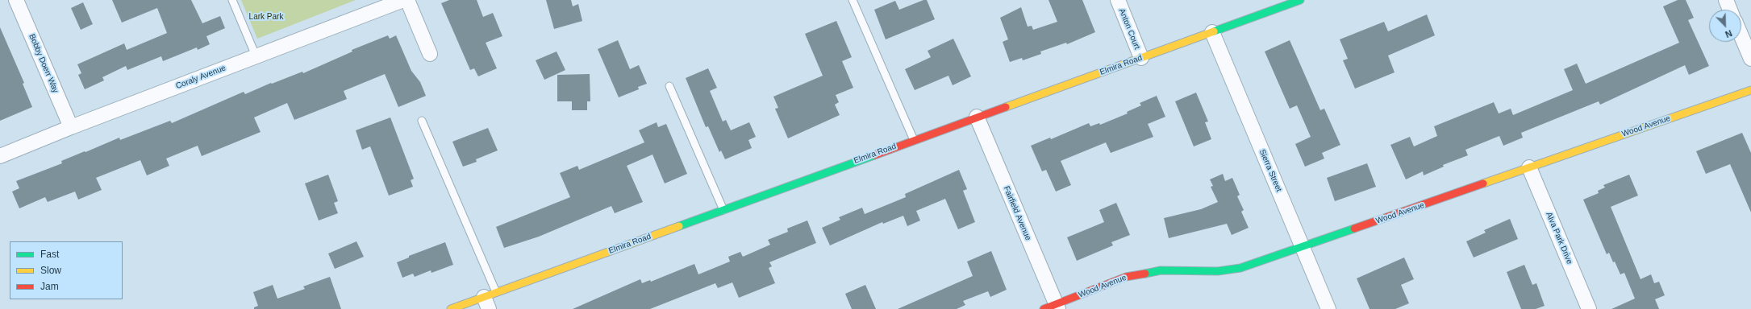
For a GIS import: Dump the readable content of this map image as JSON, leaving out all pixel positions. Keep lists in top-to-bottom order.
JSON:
{
  "streets": {
    "street": [
      "Anton Court",
      "Bobby Doerr Way",
      "Elmira Road",
      "Coraly Avenue",
      "Wood Avenue",
      "Sierra Street",
      "Fairfield Avenue",
      "Alva Park Drive"
    ]
  },
  "crossings": [
    ["Anton Court", "Elmira Road"],
    ["Bobby Doerr Way", "Coraly Avenue"],
    ["Elmira Road", "Sierra Street"],
    ["Elmira Road", "Fairfield Avenue"],
    ["Wood Avenue", "Sierra Street"],
    ["Wood Avenue", "Fairfield Avenue"],
    ["Wood Avenue", "Alva Park Drive"]
  ],
  "parks": ["Lark Park"],
  "legend": ["Fast", "Slow", "Jam"],
  "north": "bottom right"
}
